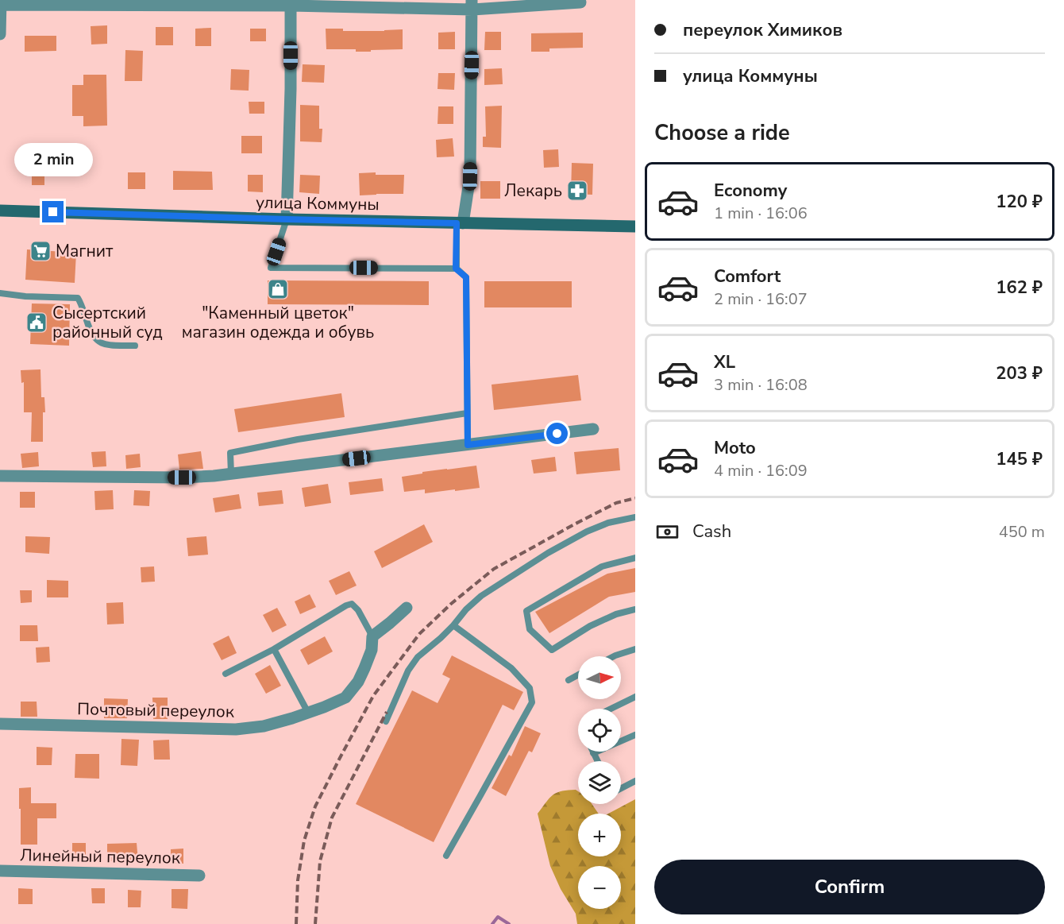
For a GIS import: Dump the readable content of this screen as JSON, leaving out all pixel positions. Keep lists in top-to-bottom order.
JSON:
{
  "streets": {
    "street": ["улица Коммуны", "Почтовый переулок", "Линейный переулок"]
  },
  "places": {
    "pharmacy": ["Лекарь"],
    "supermarket": ["Магнит"],
    "shop": ["\"Каменный цветок\" магазин одежда и обувь"],
    "public building": ["Сысертский районный суд"]
  },
  "north": "right",
  "page": {
    "banner": ["переулок Химиков", "улица Коммуны"],
    "heading": "Choose a ride",
    "bubble": "2 min",
    "list": [
      {
        "name": "Economy",
        "note": "1 min · 16:06",
        "value": "120 ₽"
      },
      {
        "name": "Comfort",
        "note": "2 min · 16:07",
        "value": "162 ₽"
      },
      {
        "name": "XL",
        "note": "3 min · 16:08",
        "value": "203 ₽"
      },
      {
        "name": "Moto",
        "note": "4 min · 16:09",
        "value": "145 ₽"
      }
    ],
    "pay": ["Cash", "450 m"],
    "map_buttons": ["+", "−"],
    "buttons": "Confirm"
  }
}
